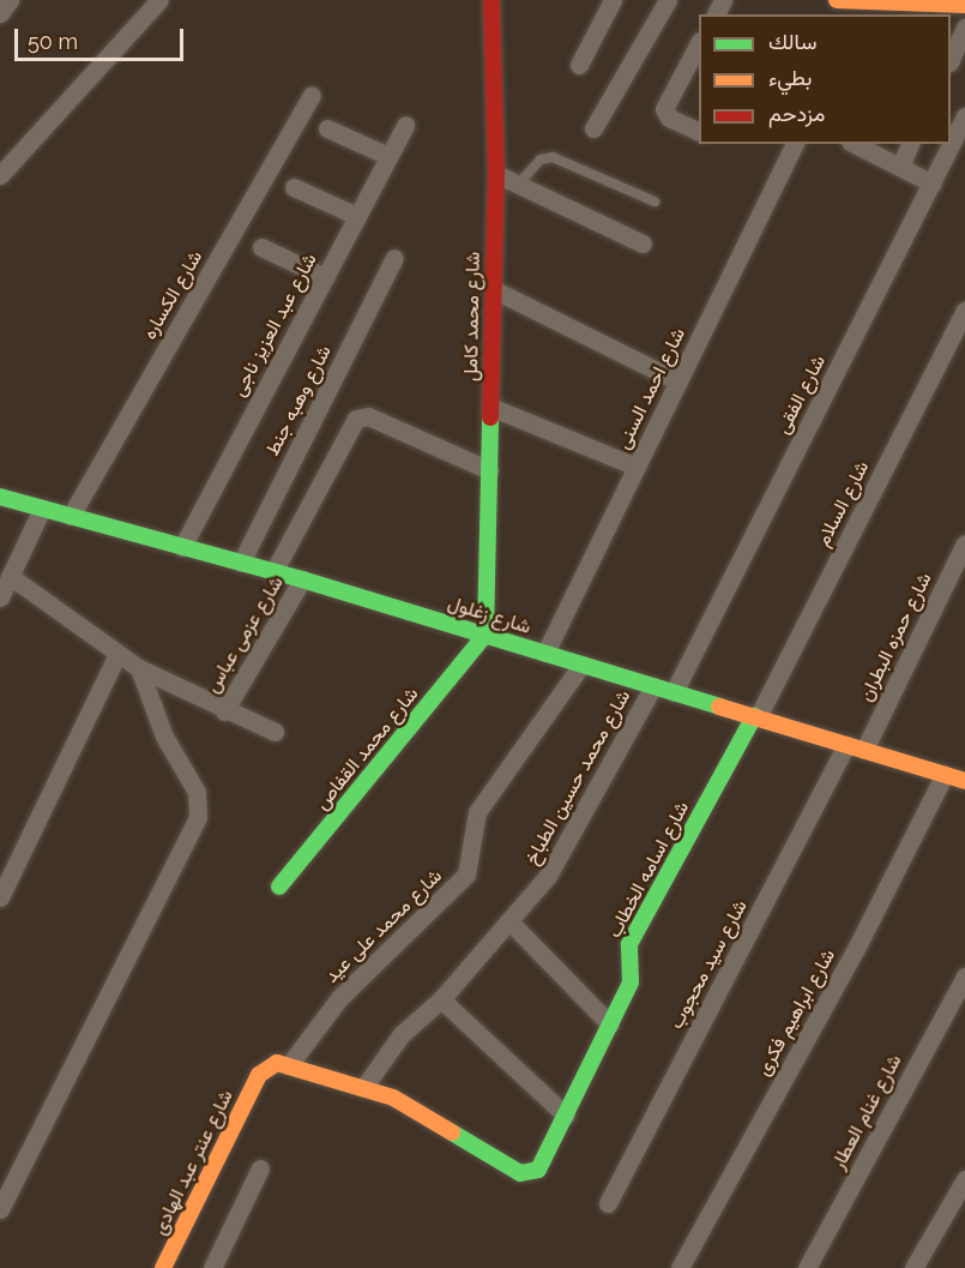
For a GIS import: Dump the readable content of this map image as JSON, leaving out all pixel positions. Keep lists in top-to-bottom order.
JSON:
{
  "streets": {
    "street": [
      "شارع الكساره",
      "شارع محمد كامل",
      "شارع عبد العزيز ناجى",
      "شارع احمد السنى",
      "شارع الفقى",
      "شارع وهبه جنط",
      "شارع السلام",
      "شارع زغلول",
      "شارع عزمى عباس",
      "شارع حمزه البطران",
      "شارع محمد القفاص",
      "شارع محمد حسين الطباخ",
      "شارع اسامه الخطاب",
      "شارع محمد على عيد",
      "شارع سيد محجوب",
      "شارع ابراهيم فكرى",
      "شارع غنام العطار",
      "شارع عنتر عبد الهادى"
    ]
  },
  "crossings": [
    ["شارع الكساره", "شارع زغلول"],
    ["شارع محمد كامل", "شارع زغلول"],
    ["شارع محمد كامل", "شارع محمد القفاص"],
    ["شارع عبد العزيز ناجى", "شارع زغلول"],
    ["شارع احمد السنى", "شارع زغلول"],
    ["شارع الفقى", "شارع زغلول"],
    ["شارع وهبه جنط", "شارع زغلول"],
    ["شارع السلام", "شارع زغلول"],
    ["شارع السلام", "شارع اسامه الخطاب"],
    ["شارع زغلول", "شارع عزمى عباس"],
    ["شارع زغلول", "شارع حمزه البطران"],
    ["شارع زغلول", "شارع محمد القفاص"],
    ["شارع زغلول", "شارع محمد حسين الطباخ"],
    ["شارع زغلول", "شارع اسامه الخطاب"],
    ["شارع زغلول", "شارع محمد على عيد"],
    ["شارع زغلول", "شارع سيد محجوب"],
    ["شارع زغلول", "شارع ابراهيم فكرى"],
    ["شارع محمد حسين الطباخ", "شارع اسامه الخطاب"],
    ["شارع محمد على عيد", "شارع عنتر عبد الهادى"]
  ],
  "legend": ["سالك", "بطيء", "مزدحم"],
  "scale_bar": "50 m"
}
